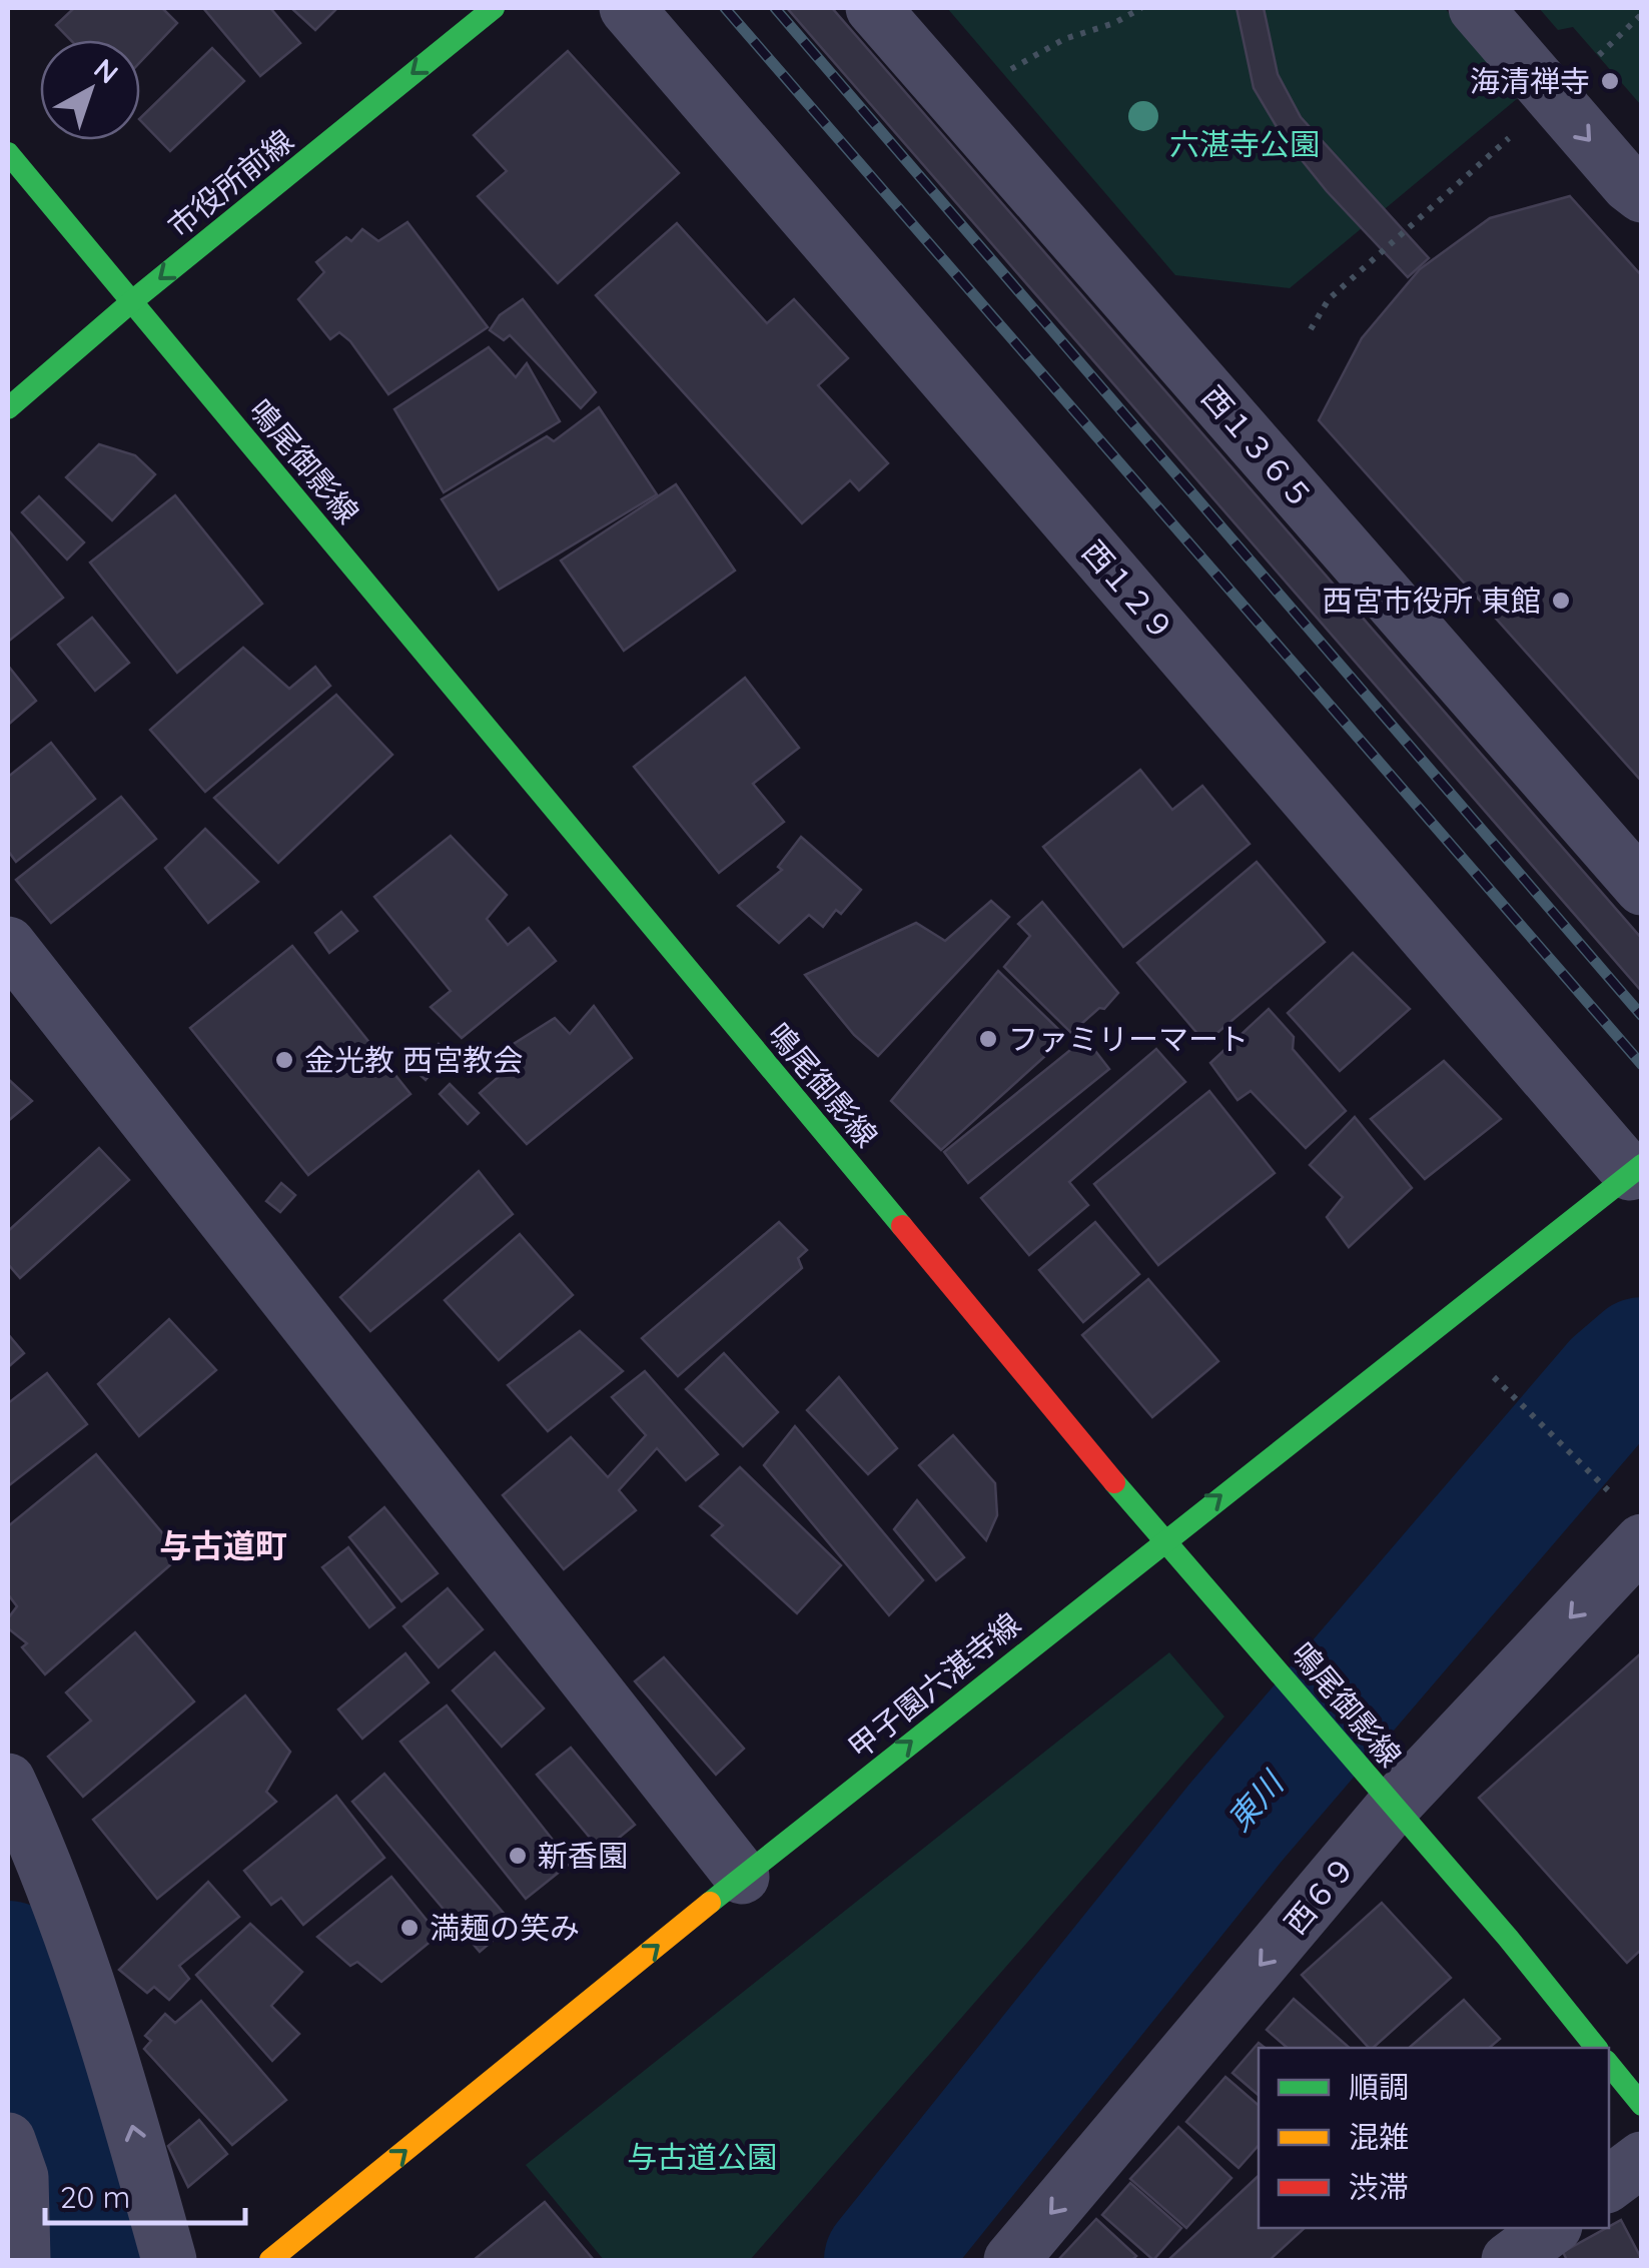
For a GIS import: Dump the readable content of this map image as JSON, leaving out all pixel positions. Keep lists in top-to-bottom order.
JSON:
{
  "streets": {
    "street": [
      "市役所前線",
      "西１３６５",
      "鳴尾御影線",
      "西１２９",
      "甲子園六湛寺線",
      "西６９"
    ]
  },
  "crossings": [
    ["市役所前線", "鳴尾御影線"],
    ["鳴尾御影線", "甲子園六湛寺線"],
    ["鳴尾御影線", "西６９"],
    ["西１２９", "甲子園六湛寺線"]
  ],
  "one_way": ["市役所前線", "甲子園六湛寺線", "西６９"],
  "districts": ["与古道町"],
  "water": ["東川"],
  "parks": ["六湛寺公園", "与古道公園"],
  "places": [
    "海清禅寺",
    "西宮市役所 東館",
    "ファミリーマート",
    "金光教 西宮教会",
    "新香園",
    "満麺の笑み"
  ],
  "legend": ["順調", "混雑", "渋滞"],
  "scale_bar": "20 m",
  "north": "top right"
}
